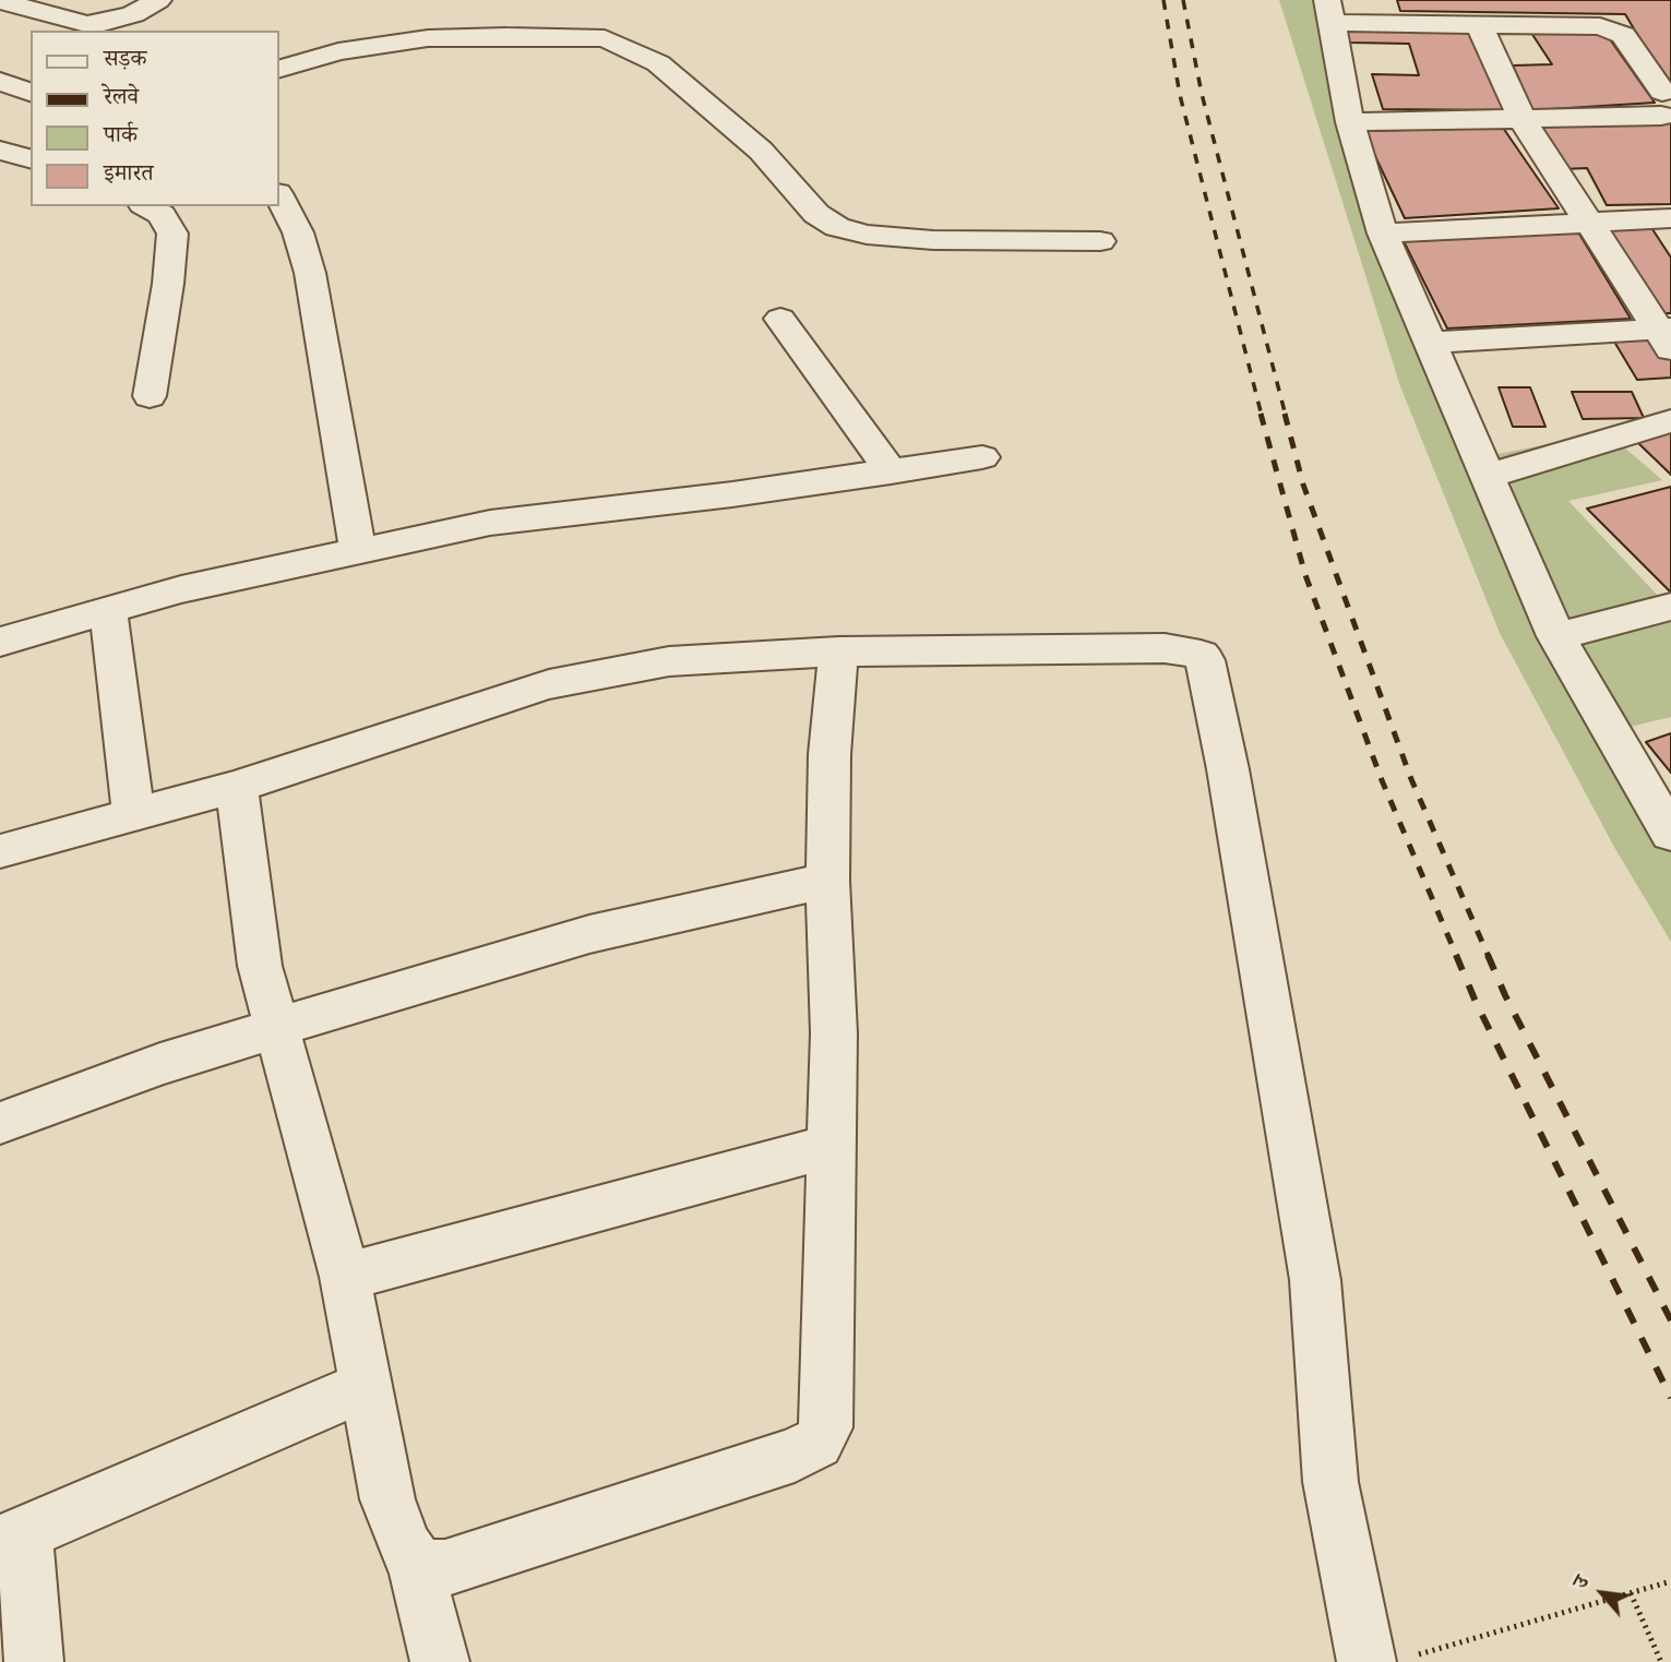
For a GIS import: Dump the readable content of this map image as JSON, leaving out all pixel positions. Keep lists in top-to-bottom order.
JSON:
{
  "legend": [
    "सड़क",
    "रेलवे",
    "पार्क",
    "इमारत"
  ],
  "north": "top left"
}
